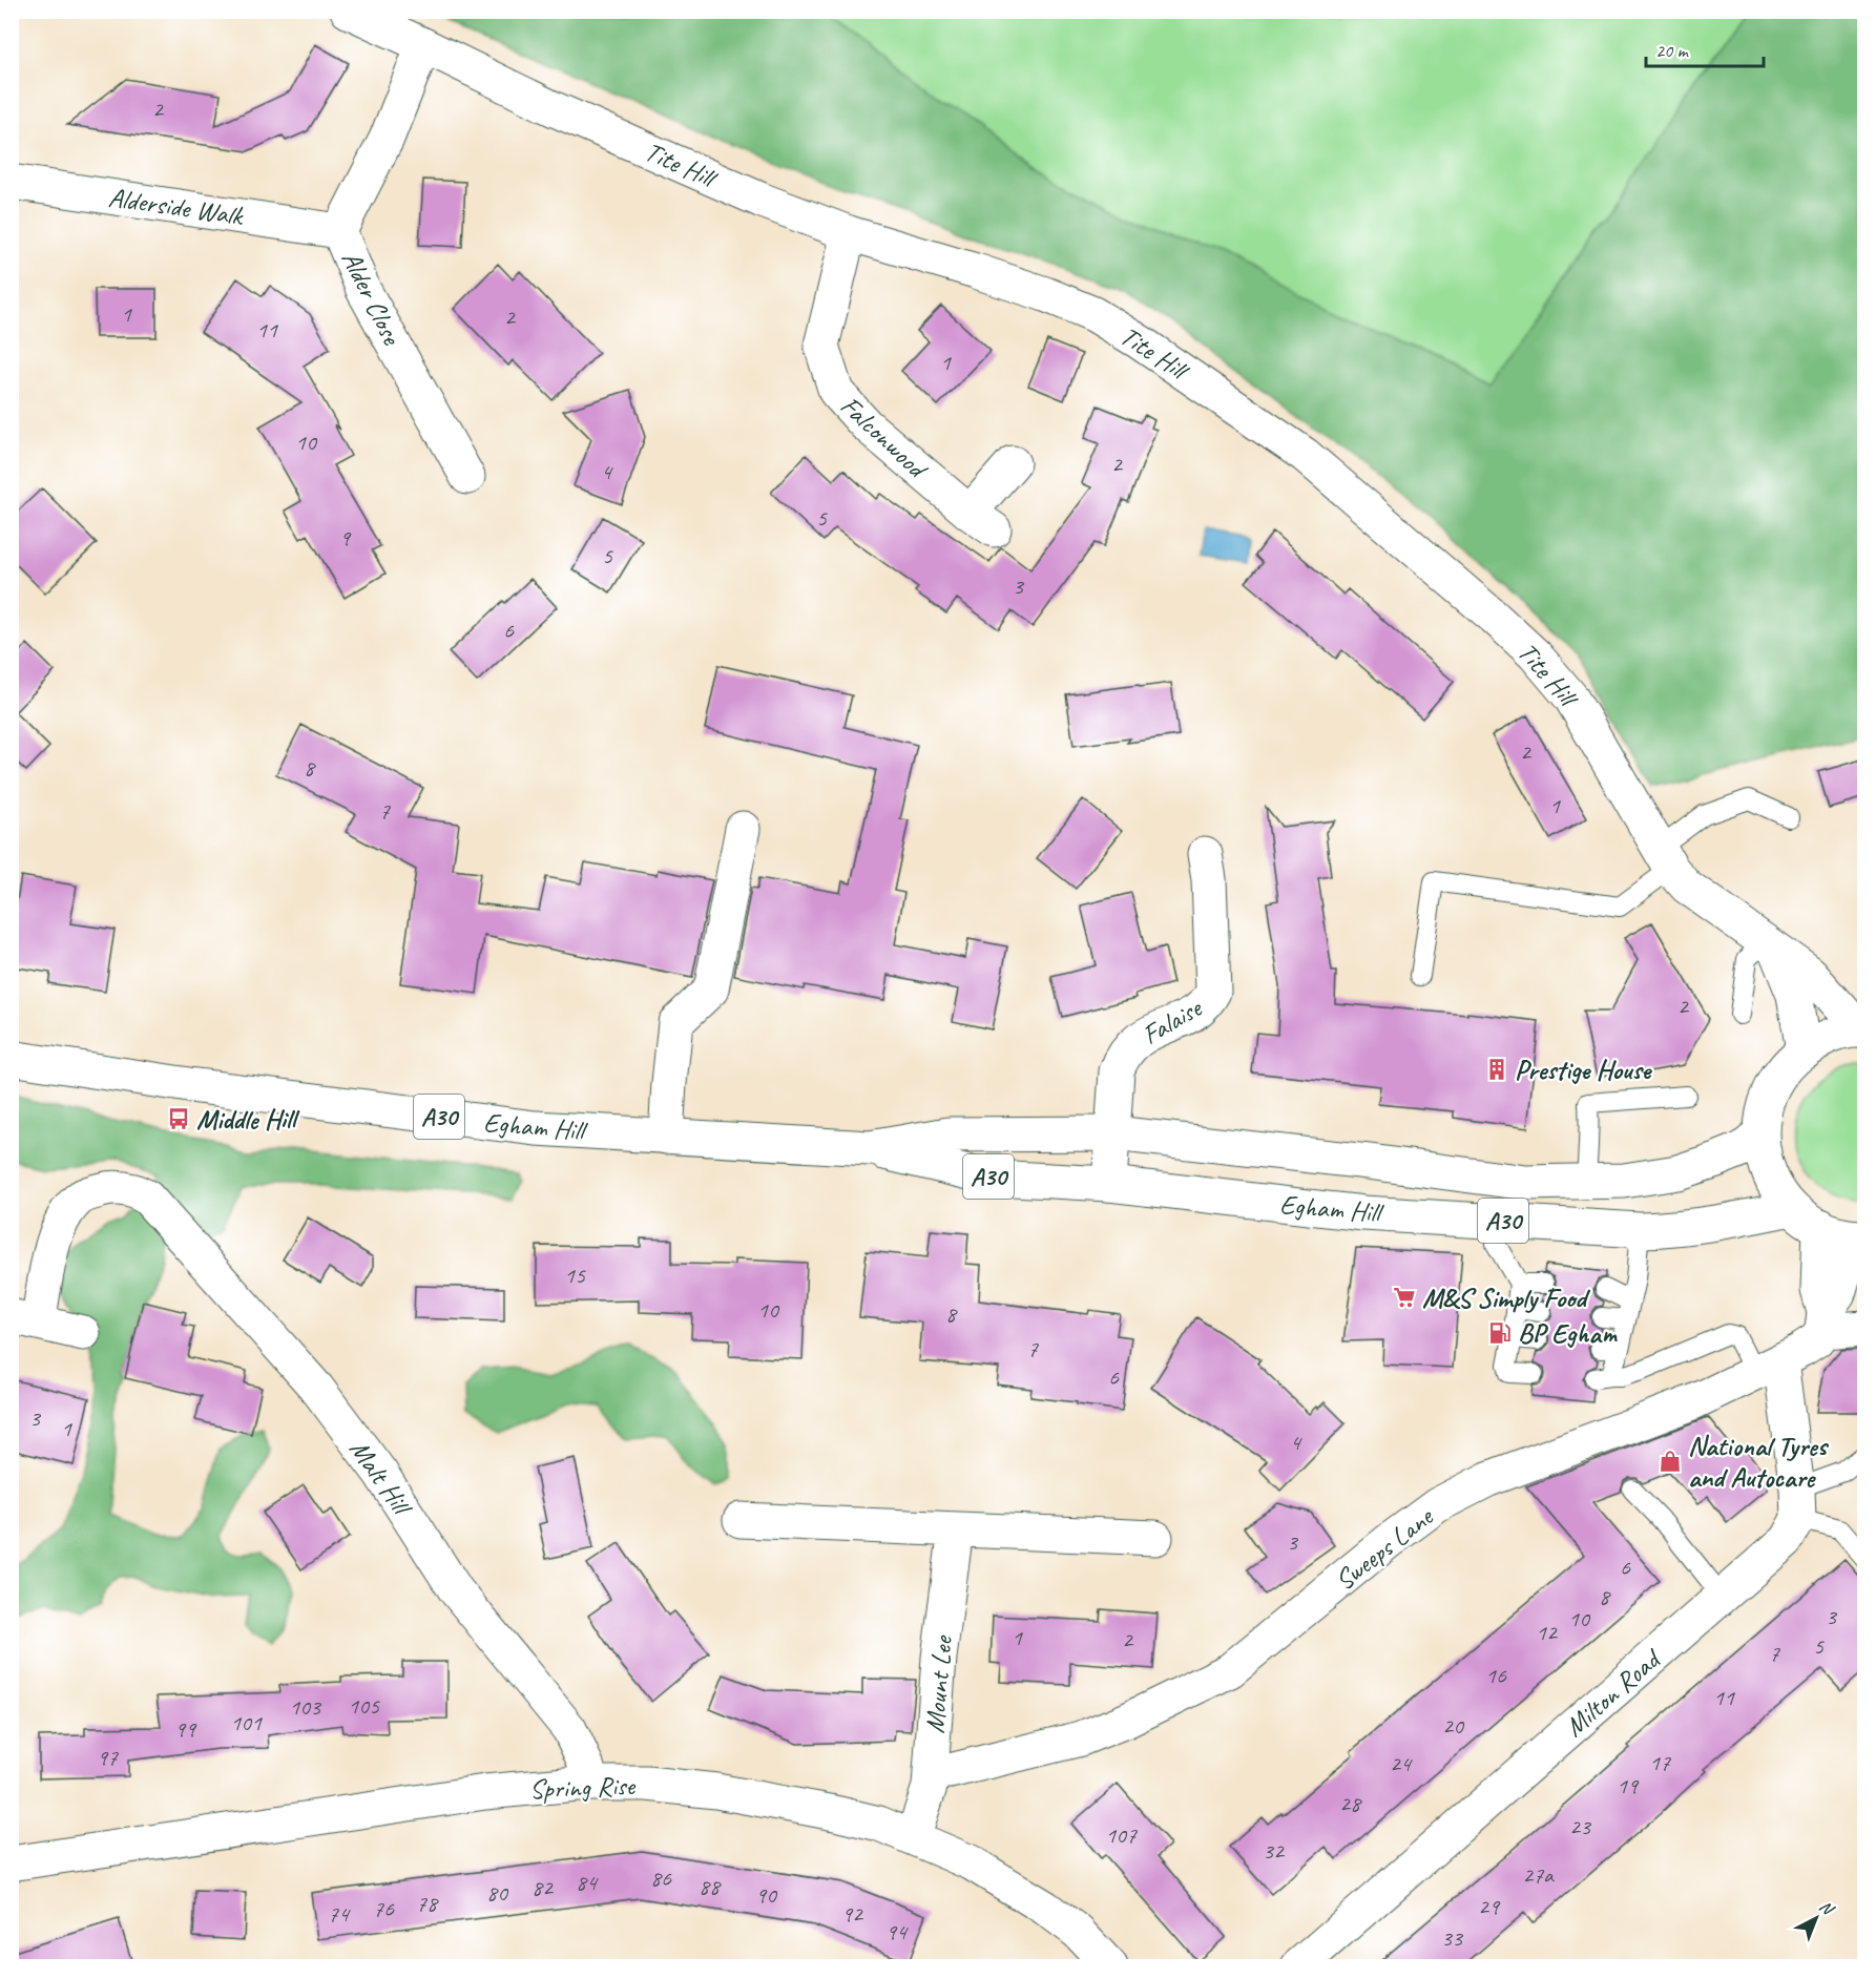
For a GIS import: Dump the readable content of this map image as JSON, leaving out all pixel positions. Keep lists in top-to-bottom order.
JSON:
{
  "streets": {
    "street": [
      "Tite Hill",
      "Alderside Walk",
      "Alder Close",
      "Falconwood",
      "Falaise",
      "A30",
      "Egham Hill",
      "Malt Hill",
      "Sweeps Lane",
      "Mount Lee",
      "Milton Road",
      "Spring Rise"
    ]
  },
  "crossings": [
    ["Tite Hill", "Alder Close"],
    ["Tite Hill", "Falconwood"],
    ["Alderside Walk", "Alder Close"],
    ["Falaise", "Egham Hill"],
    ["Malt Hill", "Spring Rise"],
    ["Sweeps Lane", "Mount Lee"],
    ["Mount Lee", "Spring Rise"]
  ],
  "places": {
    "building": ["Prestige House"],
    "bus stop": ["Middle Hill"],
    "supermarket": ["M&S Simply Food"],
    "fuel station": ["BP Egham"],
    "shop": ["National Tyres and Autocare"]
  },
  "house_numbers": [
    "2",
    "1",
    "2",
    "11",
    "1",
    "10",
    "2",
    "4",
    "5",
    "9",
    "5",
    "3",
    "6",
    "2",
    "8",
    "1",
    "7",
    "2",
    "15",
    "10",
    "8",
    "7",
    "6",
    "3",
    "1",
    "4",
    "3",
    "6",
    "8",
    "3",
    "10",
    "12",
    "1",
    "2",
    "5",
    "7",
    "16",
    "11",
    "105",
    "103",
    "101",
    "20",
    "99",
    "97",
    "17",
    "24",
    "19",
    "28",
    "23",
    "107",
    "32",
    "27a",
    "86",
    "84",
    "88",
    "82",
    "80",
    "90",
    "78",
    "29",
    "76",
    "74",
    "92",
    "94",
    "33"
  ],
  "scale_bar": "20 m",
  "north": "top right"
}
